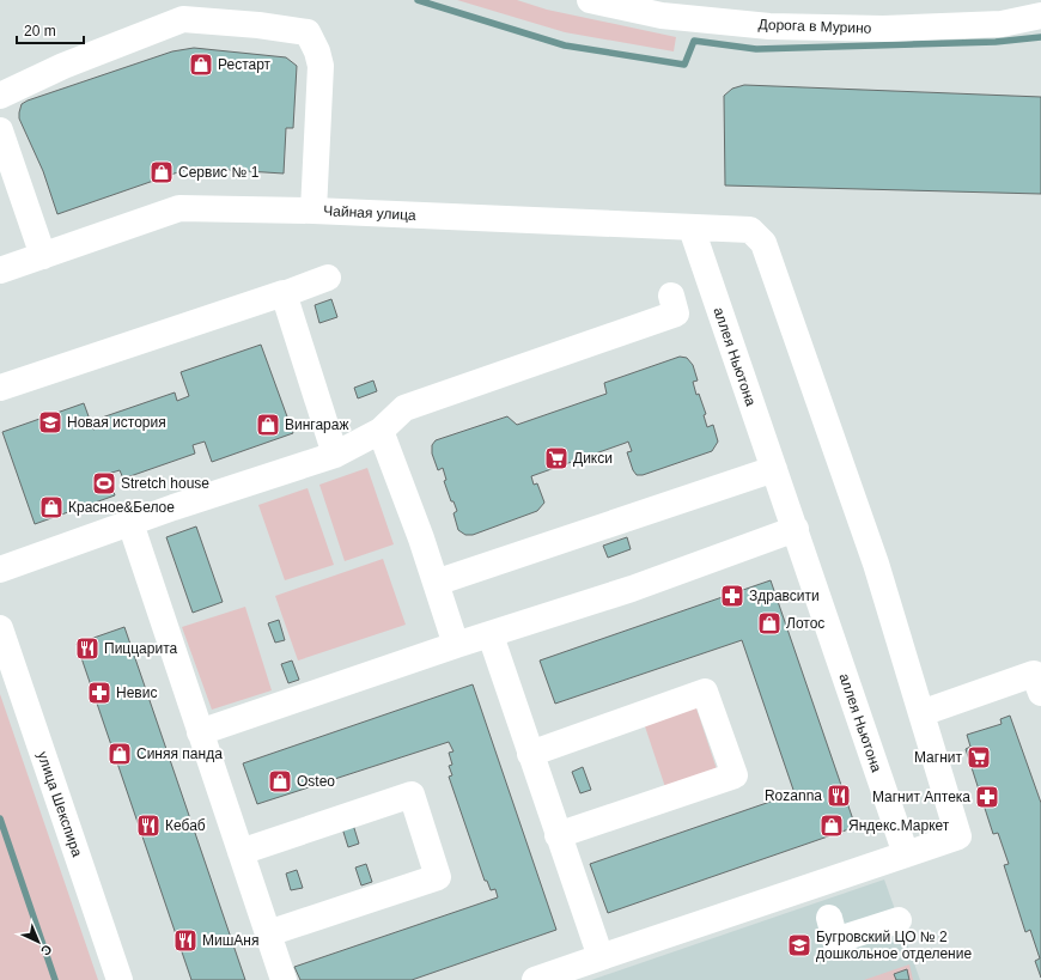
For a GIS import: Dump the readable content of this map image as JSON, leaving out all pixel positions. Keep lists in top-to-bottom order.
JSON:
{
  "streets": {
    "street": [
      "Дорога в Мурино",
      "Чайная улица",
      "аллея Ньютона",
      "улица Шекспира"
    ]
  },
  "crossings": [
    ["Чайная улица", "аллея Ньютона"]
  ],
  "places": {
    "shop": [
      "Рестарт",
      "Сервис № 1",
      "Вингараж",
      "Красное&Белое",
      "Лотос",
      "Синяя панда",
      "Osteo",
      "Яндекс.Маркет"
    ],
    "school or university": ["Новая история", "Бугровский ЦО № 2 дошкольное отделение"],
    "supermarket": ["Дикси", "Магнит"],
    "sports": ["Stretch house"],
    "pharmacy": ["Здравсити", "Невис", "Магнит Аптека"],
    "restaurant": [
      "Пиццарита",
      "Rozanna",
      "Кебаб",
      "МишАня"
    ]
  },
  "scale_bar": "20 m",
  "north": "bottom right"
}
